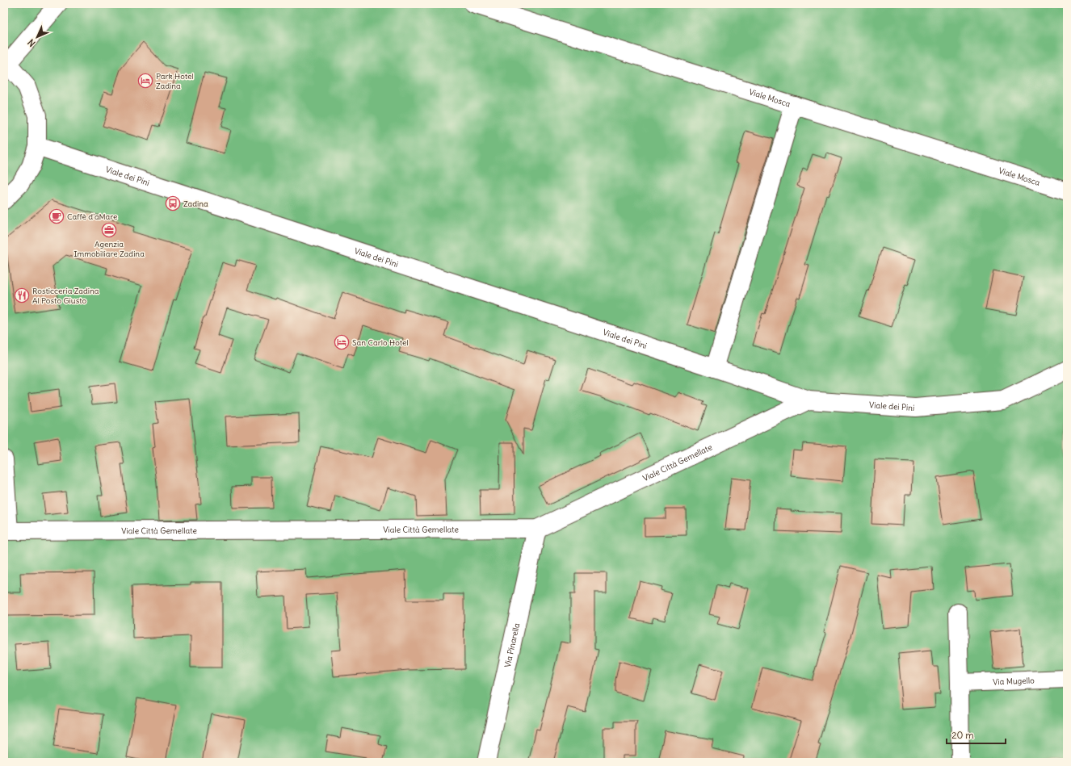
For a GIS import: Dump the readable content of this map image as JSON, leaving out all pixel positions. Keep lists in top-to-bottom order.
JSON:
{
  "streets": {
    "street": [
      "Viale Mosca",
      "Viale dei Pini",
      "Viale Città Gemellate",
      "Via Pinarella",
      "Via Mugello"
    ]
  },
  "crossings": [
    ["Viale dei Pini", "Viale Città Gemellate"],
    ["Viale Città Gemellate", "Via Pinarella"]
  ],
  "places": {
    "hotel": ["Park Hotel Zadina", "San Carlo Hotel"],
    "bus stop": ["Zadina"],
    "cafe": ["Caffè d'aMare"],
    "office": ["Agenzia Immobiliare Zadina"],
    "restaurant": ["Rosticceria Zadina Al Posto Giusto"]
  },
  "scale_bar": "20 m",
  "north": "bottom left"
}
